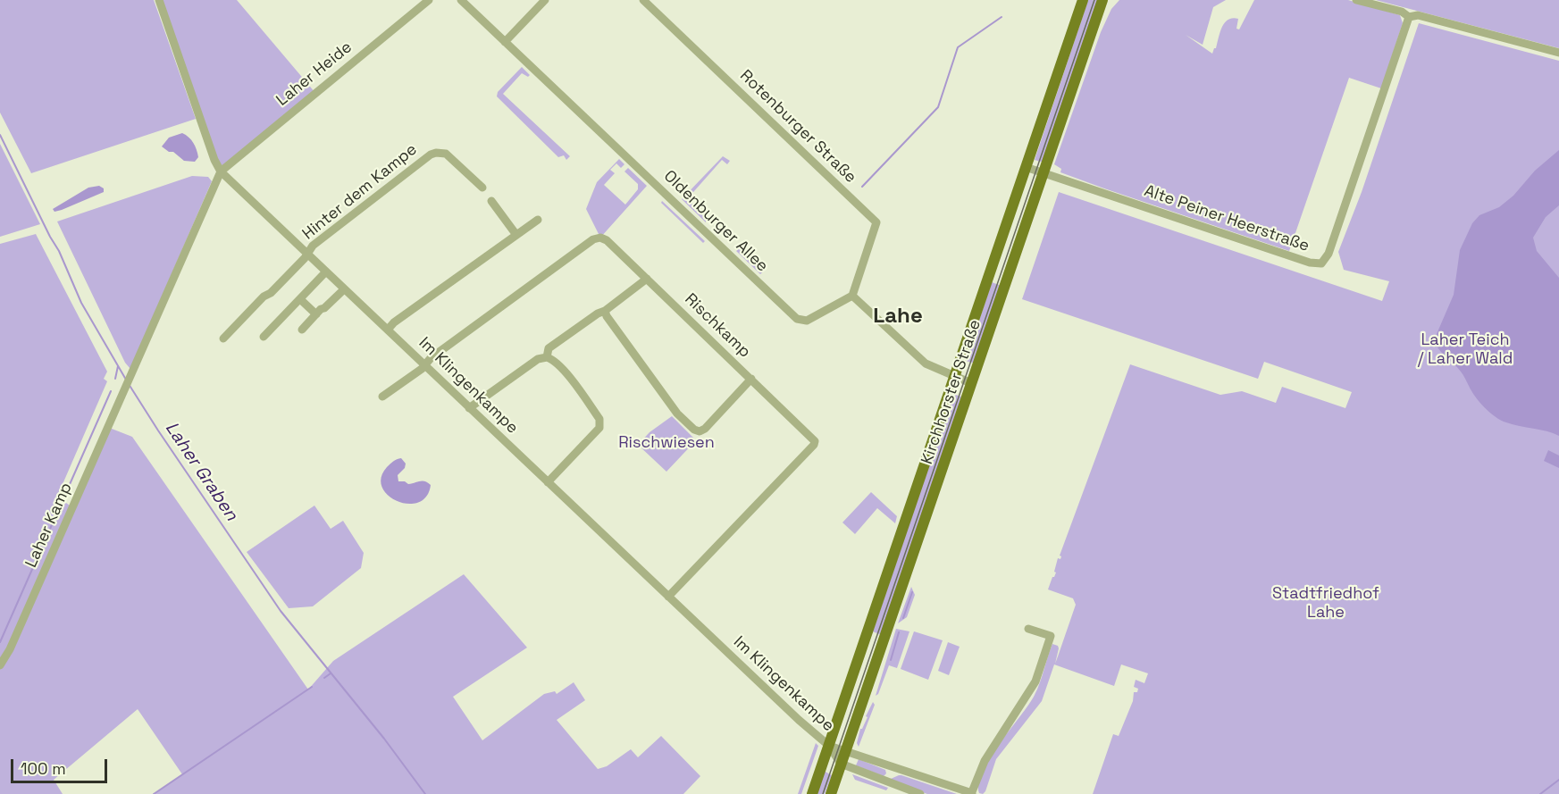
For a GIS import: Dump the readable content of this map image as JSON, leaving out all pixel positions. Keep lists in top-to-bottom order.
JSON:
{
  "streets": {
    "main road": ["Kirchhorster Straße"],
    "street": [
      "Laher Heide",
      "Rotenburger Straße",
      "Hinter dem Kampe",
      "Alte Peiner Heerstraße",
      "Oldenburger Allee",
      "Rischkamp",
      "Im Klingenkampe",
      "Laher Kamp"
    ]
  },
  "crossings": [
    ["Laher Heide", "Im Klingenkampe"],
    ["Laher Heide", "Laher Kamp"],
    ["Rotenburger Straße", "Oldenburger Allee"],
    ["Hinter dem Kampe", "Im Klingenkampe"],
    ["Alte Peiner Heerstraße", "Kirchhorster Straße"],
    ["Rischkamp", "Im Klingenkampe"],
    ["Im Klingenkampe", "Kirchhorster Straße"],
    ["Im Klingenkampe", "Laher Kamp"]
  ],
  "districts": ["Lahe"],
  "water": ["Laher Graben"],
  "parks": ["Laher Teich / Laher Wald", "Rischwiesen", "Stadtfriedhof Lahe"],
  "scale_bar": "100 m"
}
